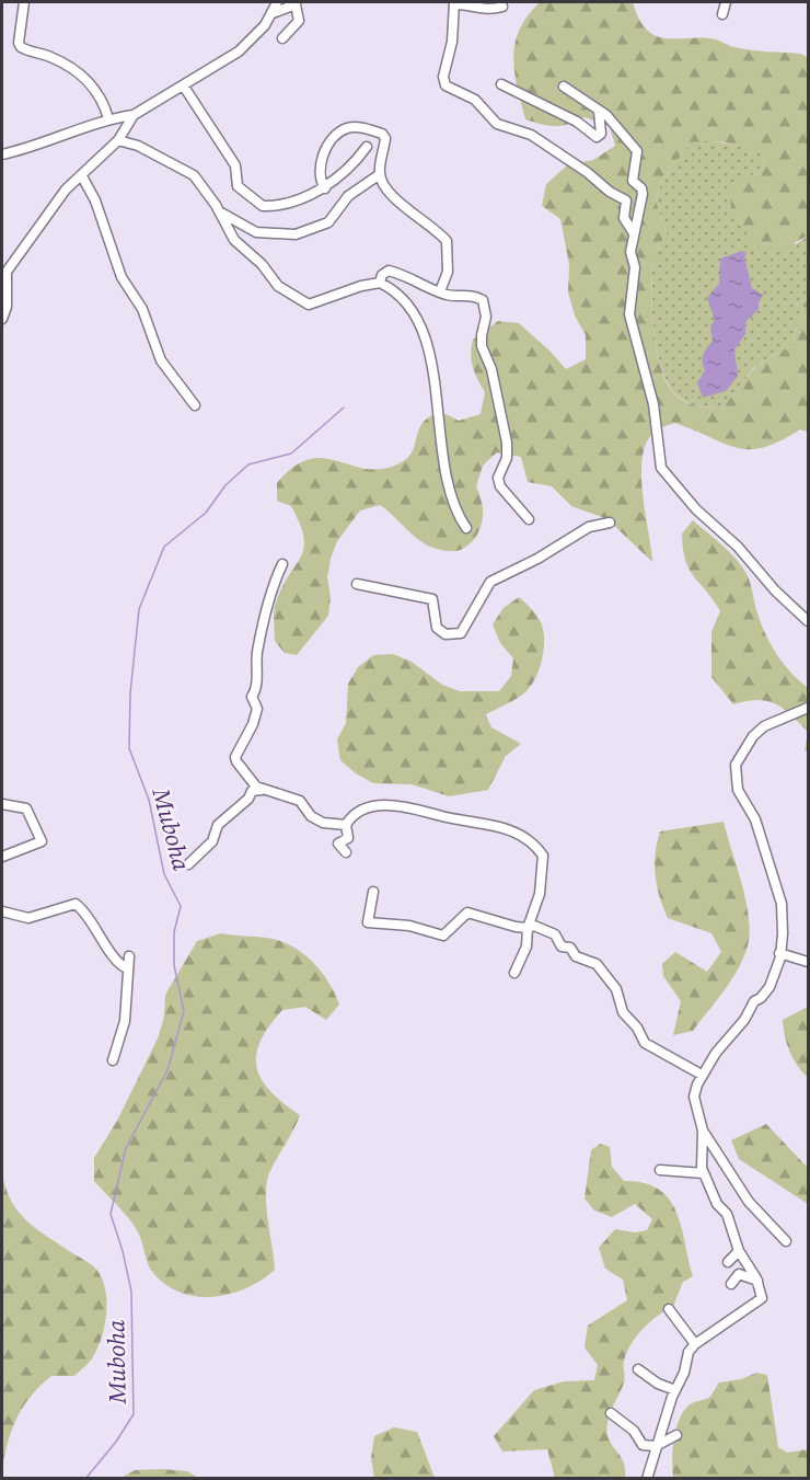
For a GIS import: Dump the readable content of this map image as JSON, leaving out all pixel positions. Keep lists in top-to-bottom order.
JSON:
{
  "water": ["Muboha"]
}
